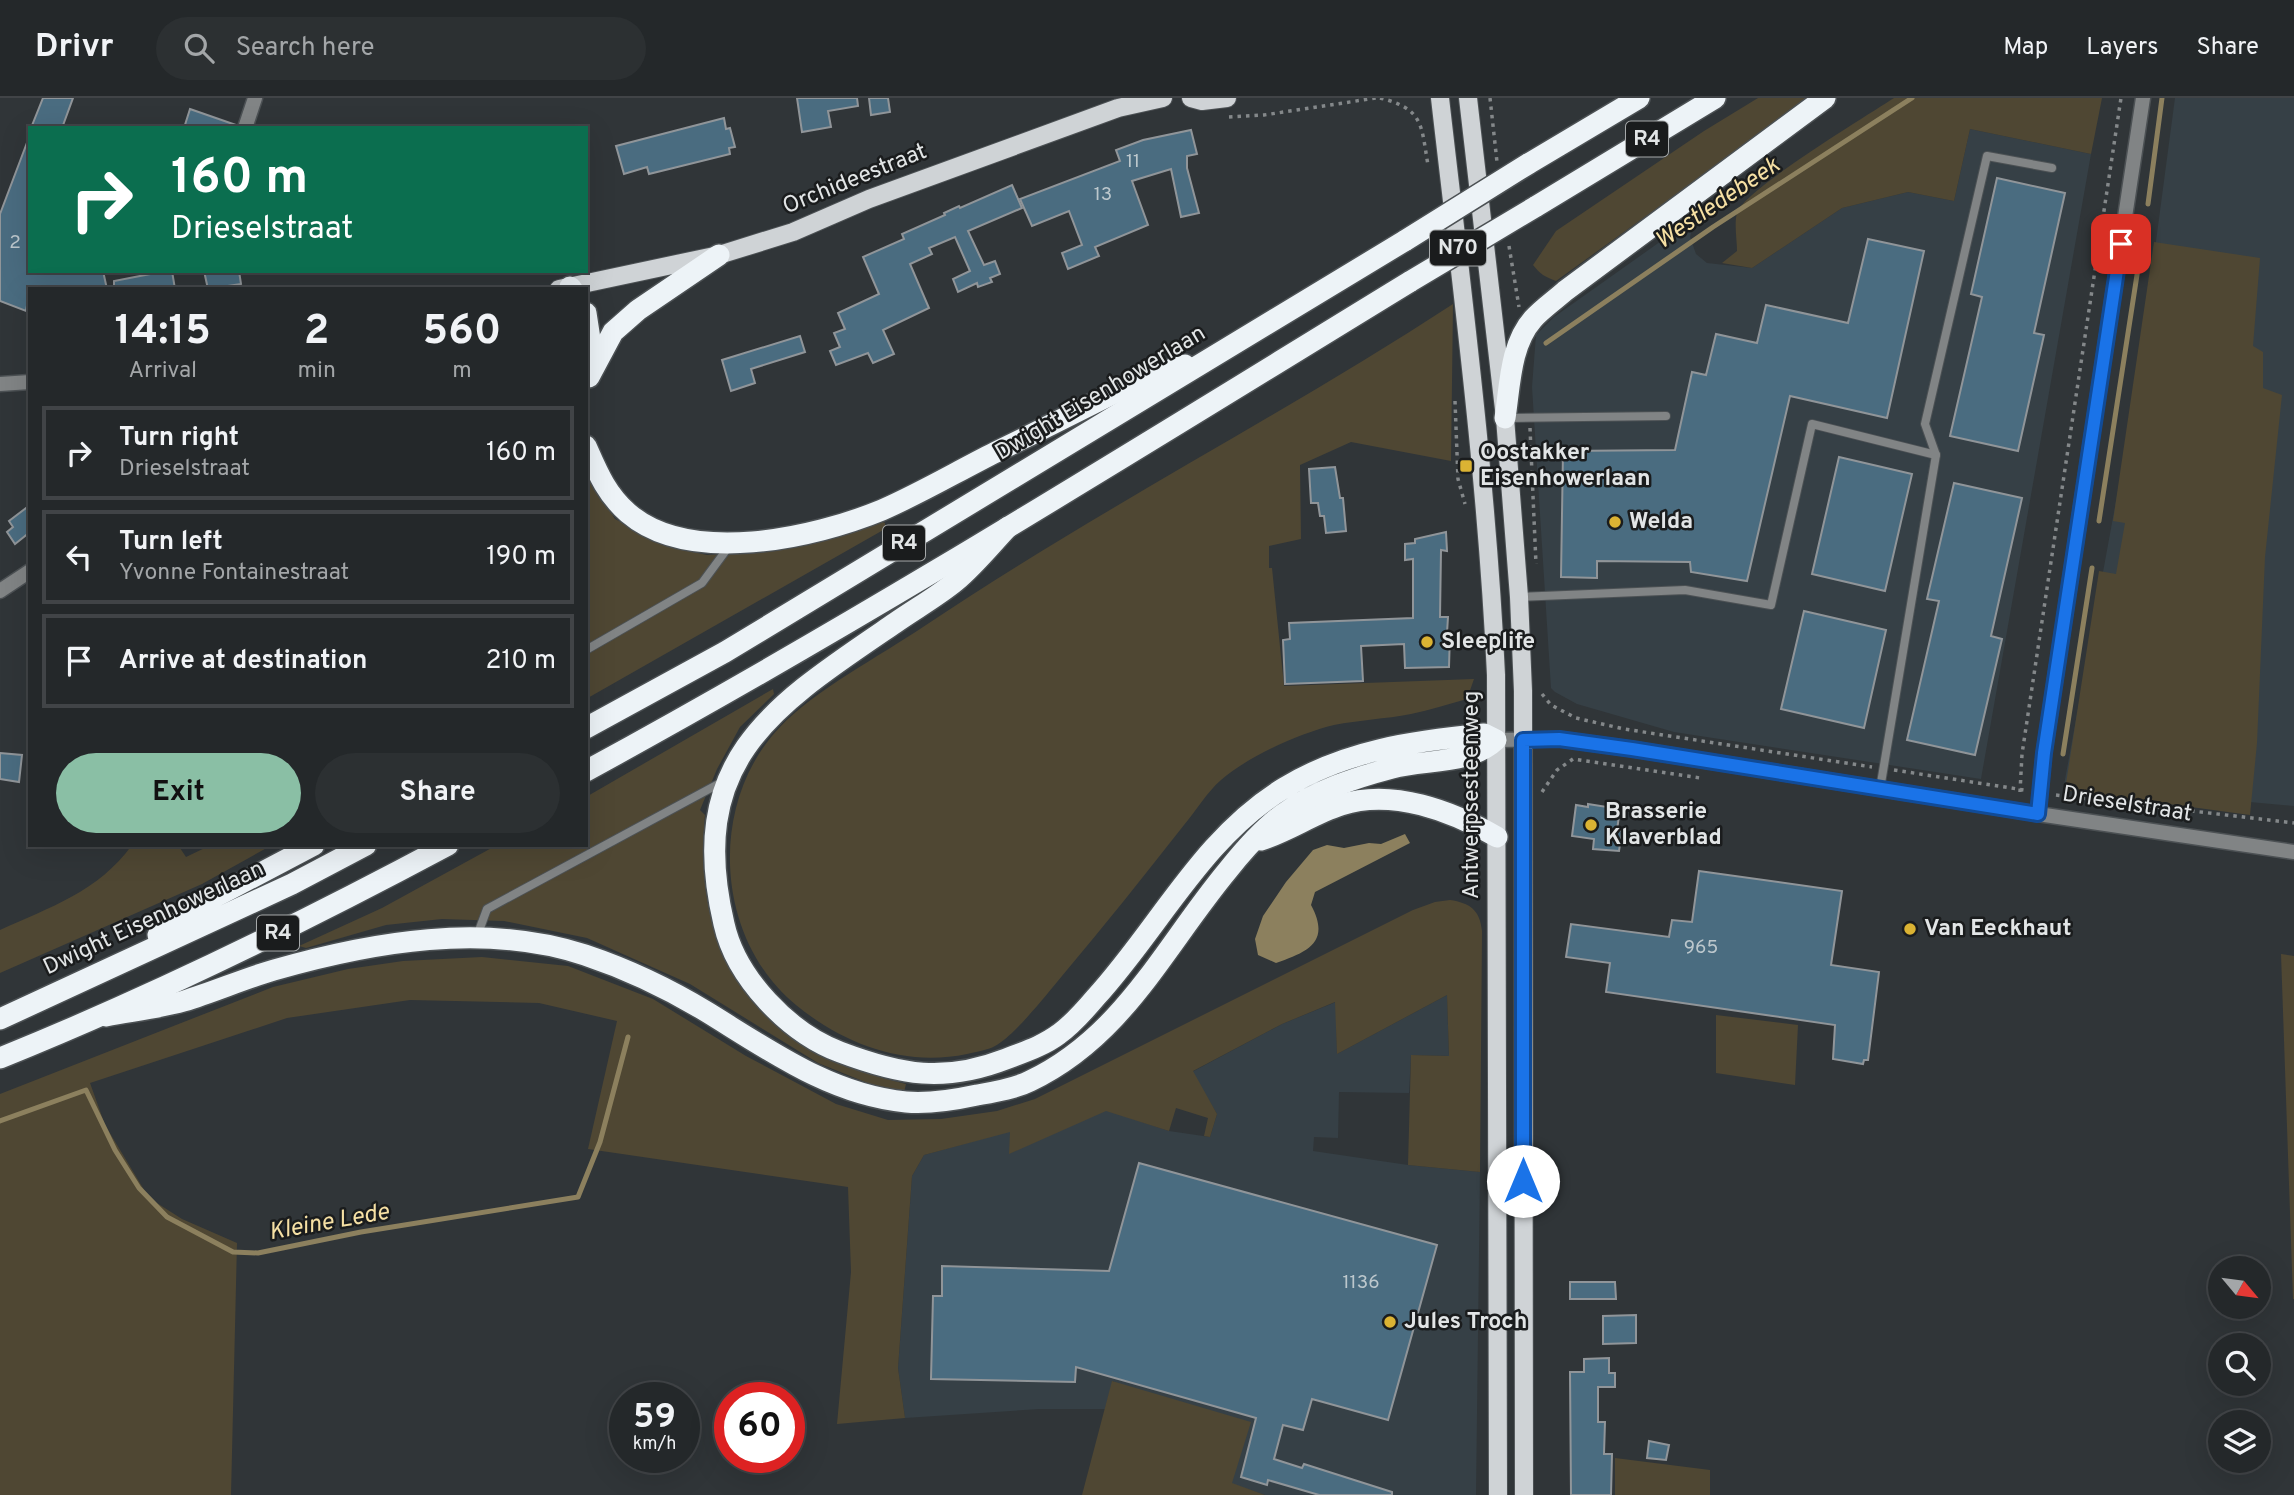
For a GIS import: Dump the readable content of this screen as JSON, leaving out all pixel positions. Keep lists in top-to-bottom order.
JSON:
{
  "streets": {
    "highway": ["R4", "Dwight Eisenhowerlaan"],
    "main road": ["Orchideestraat", "N70", "Antwerpsesteenweg"],
    "street": ["Drieselstraat"]
  },
  "crossings": [
    ["N70", "Drieselstraat"],
    ["Antwerpsesteenweg", "Drieselstraat"]
  ],
  "water": ["Westledebeek", "Kleine Lede"],
  "places": {
    "transit": ["Oostakker Eisenhowerlaan"],
    "other": [
      "Welda",
      "Sleeplife",
      "Brasserie Klaverblad",
      "Van Eeckhaut",
      "Jules Troch"
    ]
  },
  "house_numbers": [
    "11",
    "13",
    "2",
    "965",
    "1136"
  ],
  "north": "bottom right",
  "page": {
    "header": "Drivr",
    "search": "Search here",
    "nav": ["Map", "Layers", "Share"],
    "turn": ["160 m", "Drieselstraat"],
    "eta": [
      "14:15",
      "Arrival",
      "2",
      "min",
      "560",
      "m"
    ],
    "list": [
      {
        "name": "Turn right",
        "note": "Drieselstraat",
        "value": "160 m"
      },
      {
        "name": "Turn left",
        "note": "Yvonne Fontainestraat",
        "value": "190 m"
      },
      {
        "name": "Arrive at destination",
        "value": "210 m"
      }
    ],
    "buttons": ["Exit", "Share"],
    "speed": "59 km/h",
    "limit": "60"
  }
}
